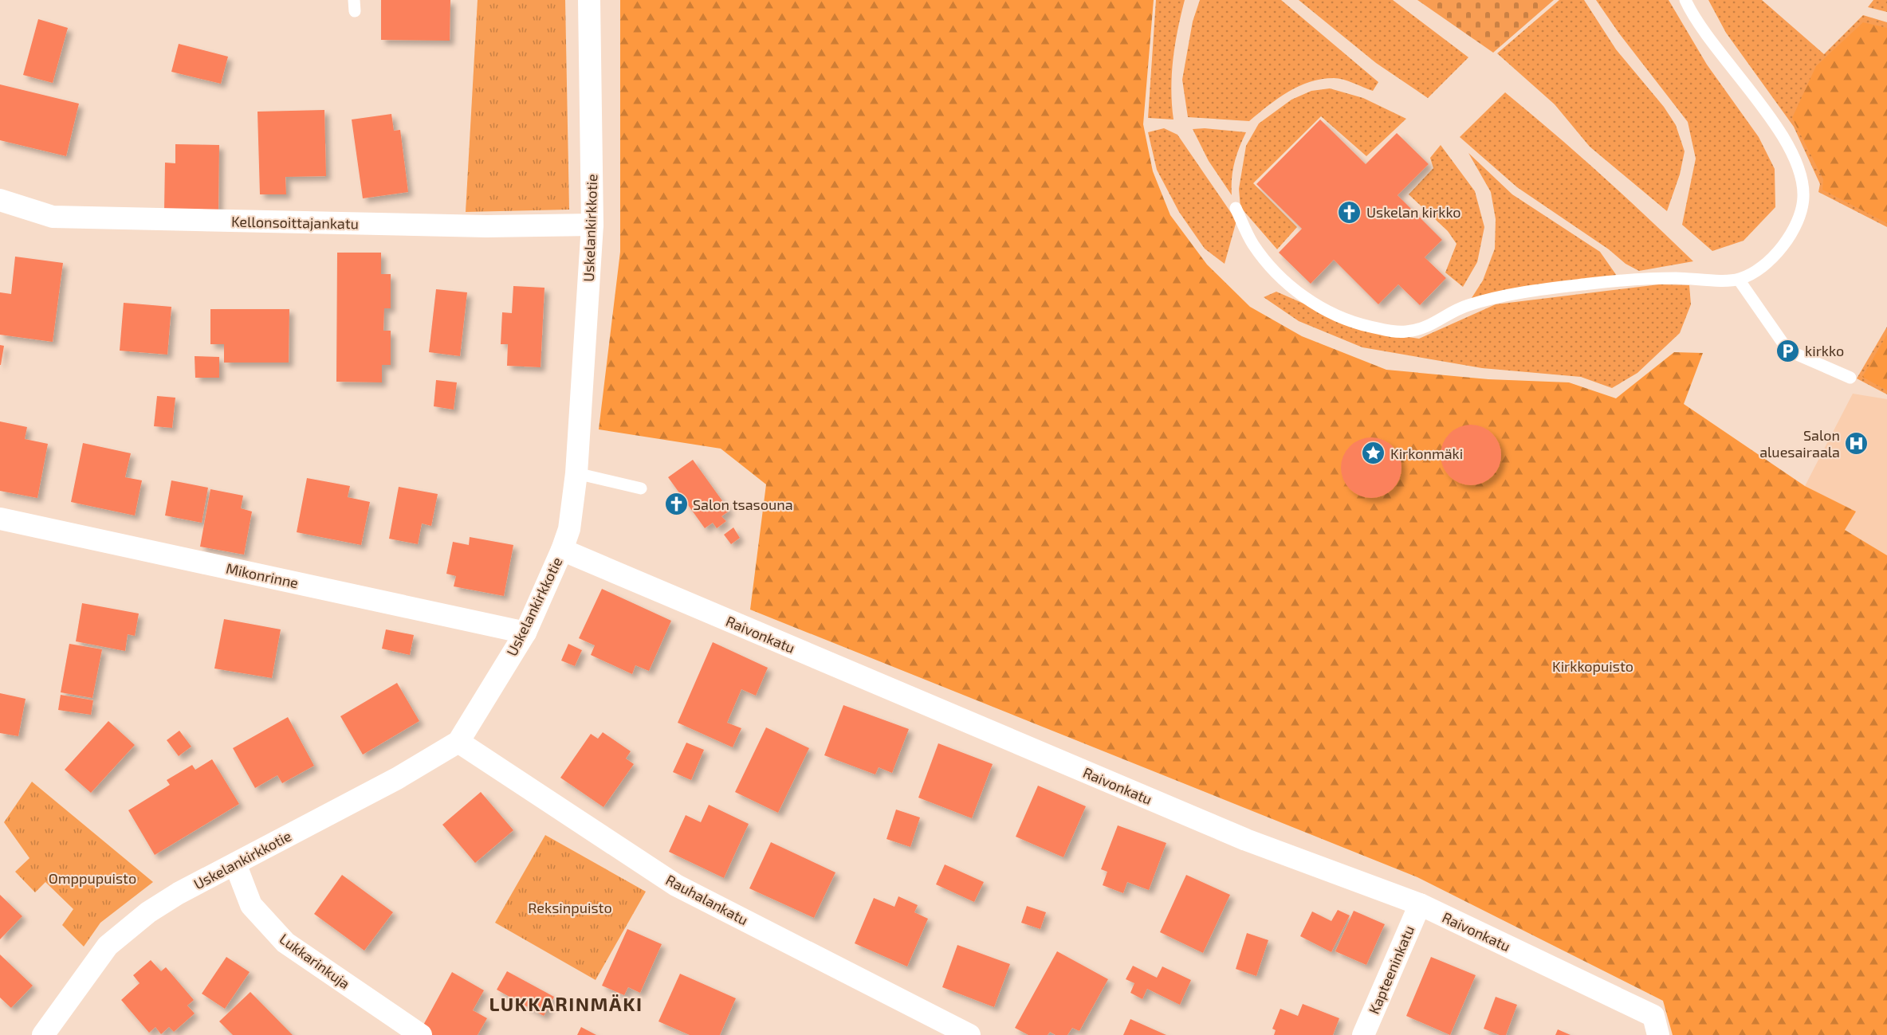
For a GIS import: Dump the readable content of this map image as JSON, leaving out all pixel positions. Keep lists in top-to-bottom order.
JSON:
{
  "streets": {
    "street": [
      "Kellonsoittajankatu",
      "Uskelankirkkotie",
      "Mikonrinne",
      "Raivonkatu",
      "Rauhalankatu",
      "Lukkarinkuja",
      "Kapteeninkatu"
    ]
  },
  "crossings": [
    ["Kellonsoittajankatu", "Uskelankirkkotie"],
    ["Uskelankirkkotie", "Mikonrinne"],
    ["Uskelankirkkotie", "Raivonkatu"],
    ["Uskelankirkkotie", "Rauhalankatu"],
    ["Uskelankirkkotie", "Lukkarinkuja"],
    ["Raivonkatu", "Kapteeninkatu"]
  ],
  "districts": ["LUKKARINMÄKI"],
  "parks": ["Kirkkopuisto", "Omppupuisto", "Reksinpuisto"],
  "places": {
    "church": ["Uskelan kirkko", "Salon tsasouna"],
    "parking": ["kirkko"],
    "hospital": ["Salon aluesairaala"],
    "place": ["Kirkonmäki"]
  }
}
